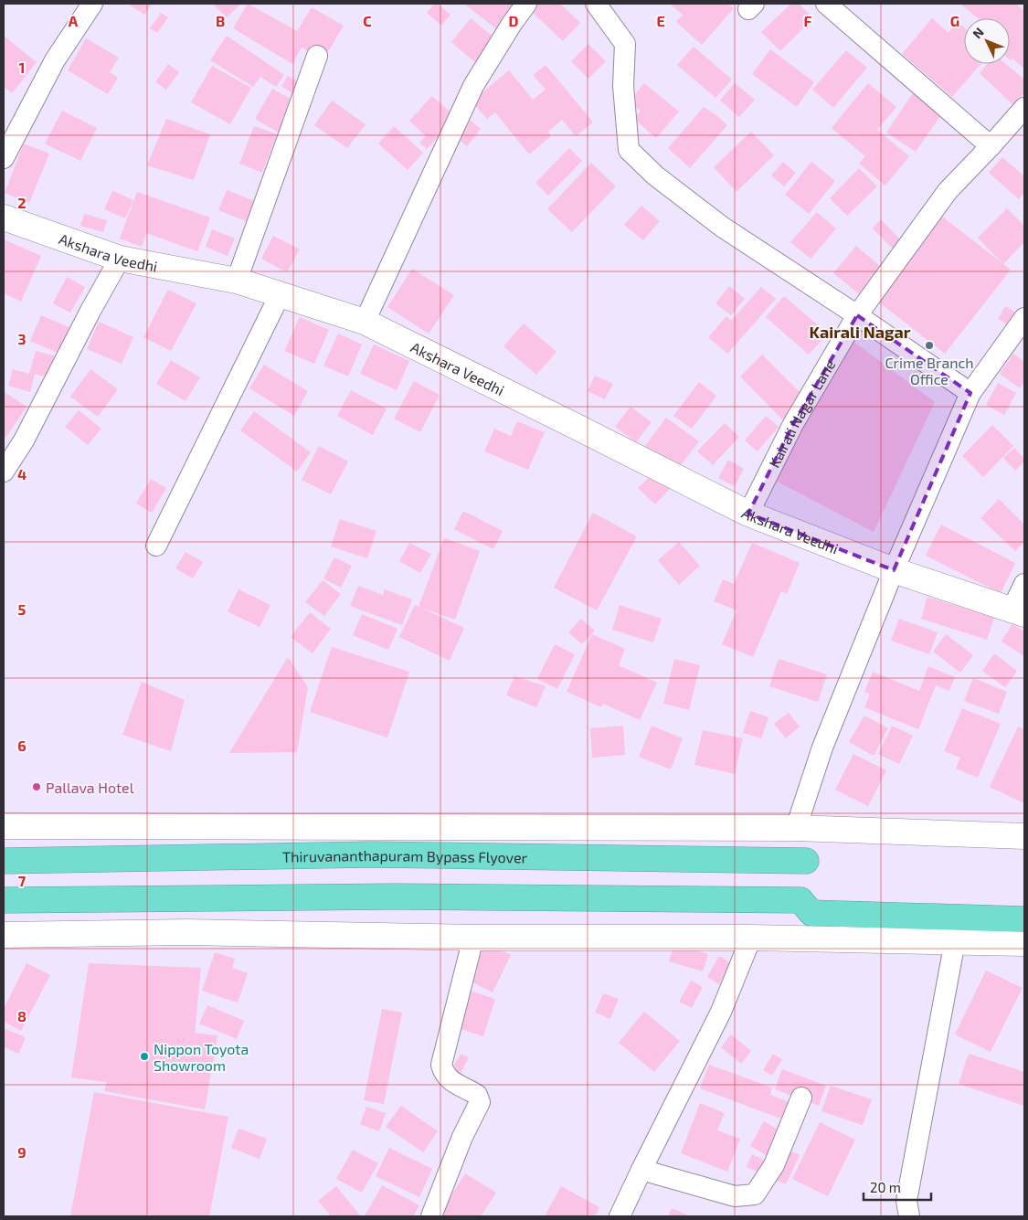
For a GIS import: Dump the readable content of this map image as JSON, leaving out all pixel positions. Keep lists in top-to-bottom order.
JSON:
{
  "streets": {
    "highway": ["Thiruvananthapuram Bypass Flyover"],
    "street": ["Akshara Veedhi", "Kairali Nagar Lane"]
  },
  "crossings": [
    ["Akshara Veedhi", "Kairali Nagar Lane"]
  ],
  "districts": ["Kairali Nagar"],
  "places": ["Crime Branch Office", "Pallava Hotel", "Nippon Toyota Showroom"],
  "scale_bar": "20 m",
  "north": "top left",
  "grid": {
    "columns": [
      "A",
      "B",
      "C",
      "D",
      "E",
      "F",
      "G"
    ],
    "rows": [
      "1",
      "2",
      "3",
      "4",
      "5",
      "6",
      "7",
      "8",
      "9"
    ]
  }
}
